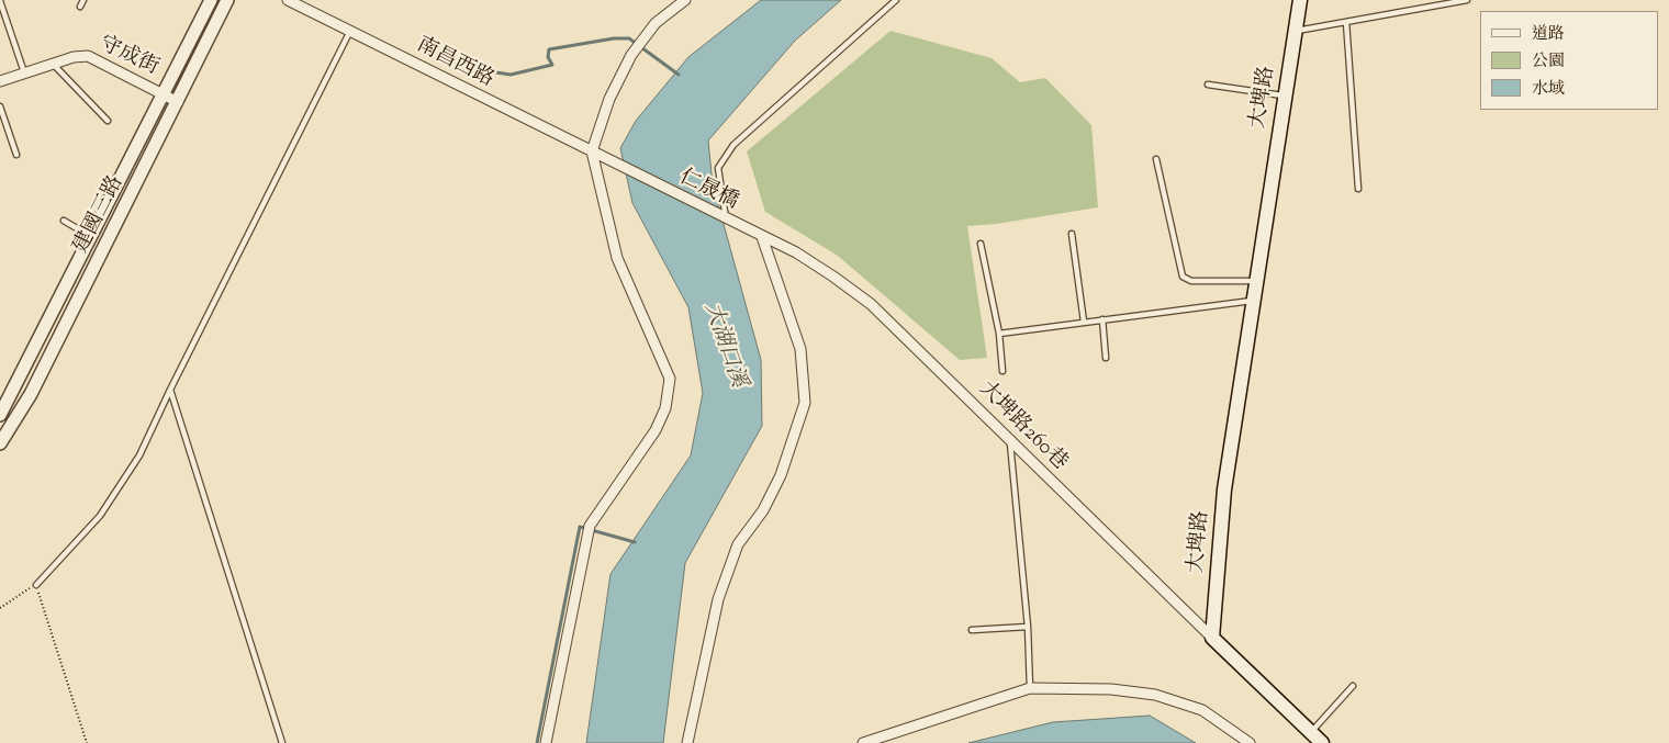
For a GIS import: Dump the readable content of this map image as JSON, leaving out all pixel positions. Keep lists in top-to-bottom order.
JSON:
{
  "streets": {
    "main road": ["大埤路"],
    "street": [
      "守成街",
      "南昌西路",
      "仁晟橋",
      "建國三路",
      "大埤路260巷"
    ]
  },
  "crossings": [
    ["守成街", "建國三路"],
    ["南昌西路", "仁晟橋"],
    ["大埤路", "大埤路260巷"],
    ["仁晟橋", "大埤路260巷"]
  ],
  "water": ["大湖口溪"],
  "legend": ["道路", "公園", "水域"]
}
